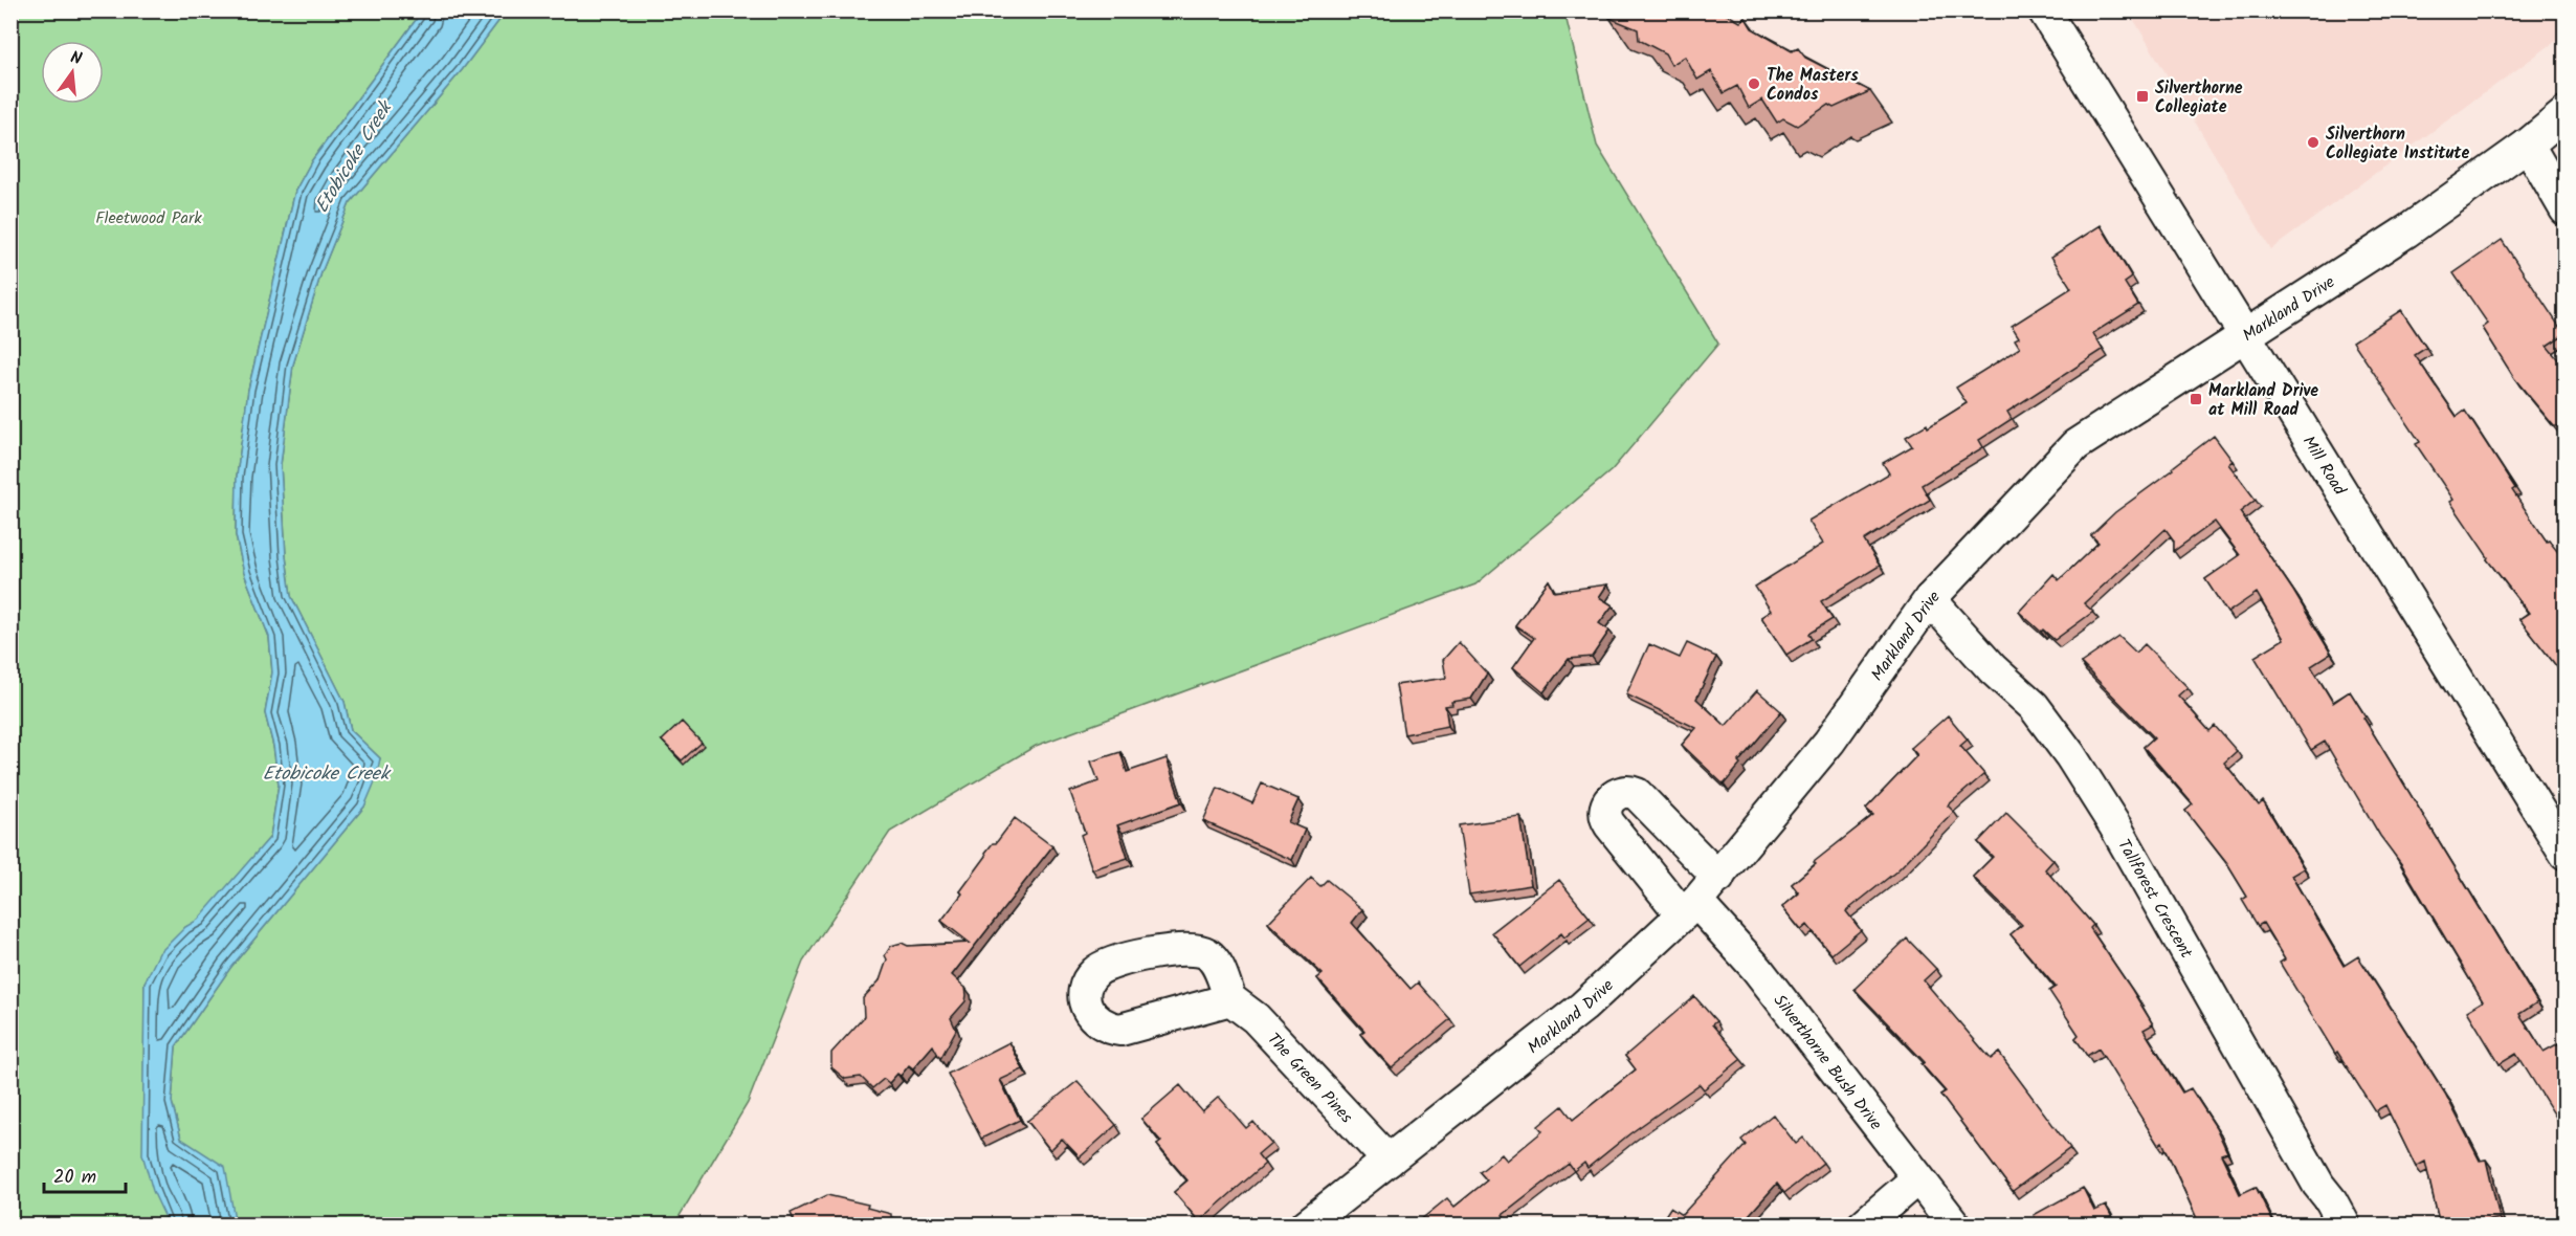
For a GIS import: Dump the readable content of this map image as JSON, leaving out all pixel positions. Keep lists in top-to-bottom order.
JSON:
{
  "streets": {
    "street": [
      "Markland Drive",
      "Mill Road",
      "Tallforest Crescent",
      "Silverthorne Bush Drive",
      "The Green Pines"
    ]
  },
  "crossings": [
    ["Markland Drive", "Mill Road"],
    ["Markland Drive", "Tallforest Crescent"],
    ["Markland Drive", "Silverthorne Bush Drive"],
    ["Markland Drive", "The Green Pines"]
  ],
  "water": ["Etobicoke Creek"],
  "parks": ["Fleetwood Park"],
  "places": {
    "other": ["The Masters Condos", "Silverthorn Collegiate Institute"],
    "transit": ["Silverthorne Collegiate", "Markland Drive at Mill Road"]
  },
  "scale_bar": "20 m",
  "north": "top"
}
